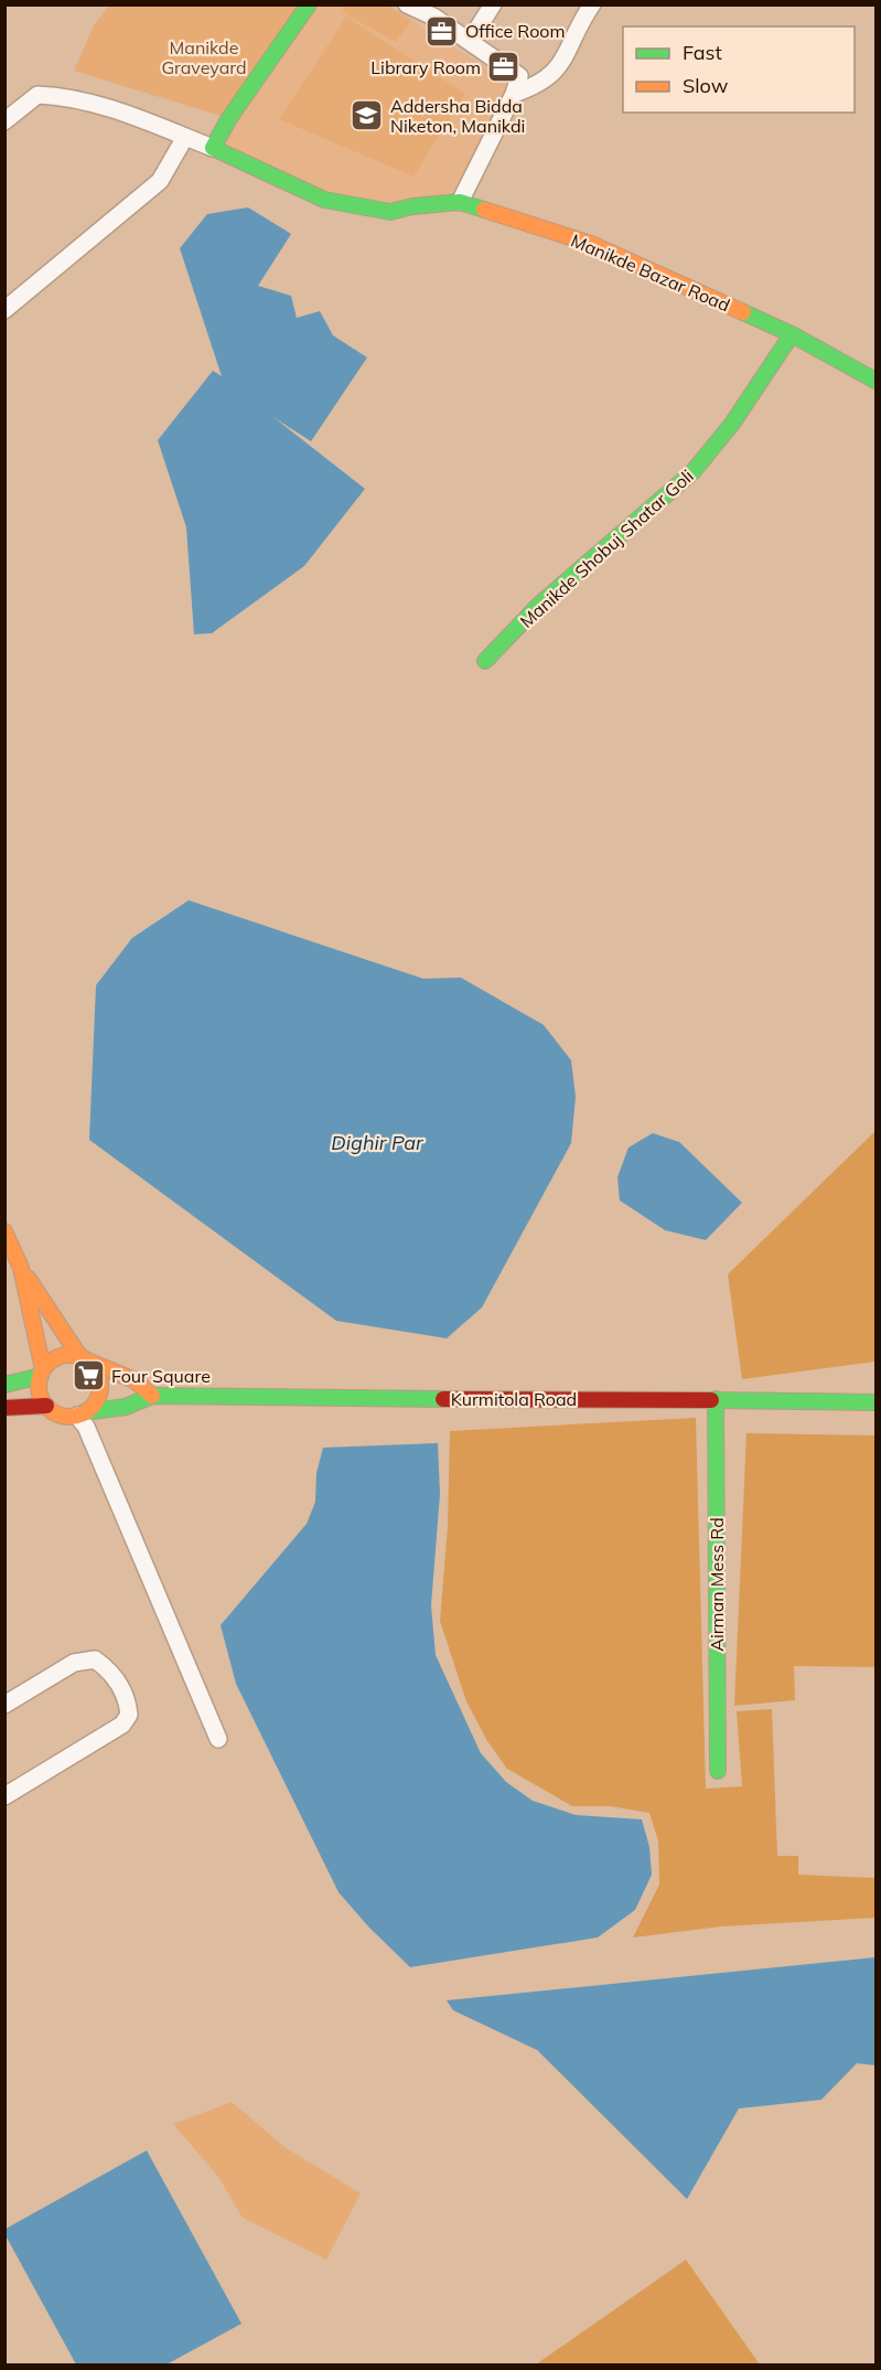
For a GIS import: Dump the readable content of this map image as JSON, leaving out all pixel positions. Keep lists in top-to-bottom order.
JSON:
{
  "streets": {
    "street": [
      "Manikde Bazar Road",
      "Manikde Shobuj Shatar Goli",
      "Kurmitola Road",
      "Airman Mess Rd"
    ]
  },
  "crossings": [
    ["Manikde Bazar Road", "Manikde Shobuj Shatar Goli"],
    ["Kurmitola Road", "Airman Mess Rd"]
  ],
  "water": ["Dighir Par"],
  "parks": ["Manikde Graveyard"],
  "places": {
    "office": ["Office Room", "Library Room"],
    "school or university": ["Addersha Bidda Niketon, Manikdi"],
    "supermarket": ["Four Square"]
  },
  "legend": ["Fast", "Slow"]
}
